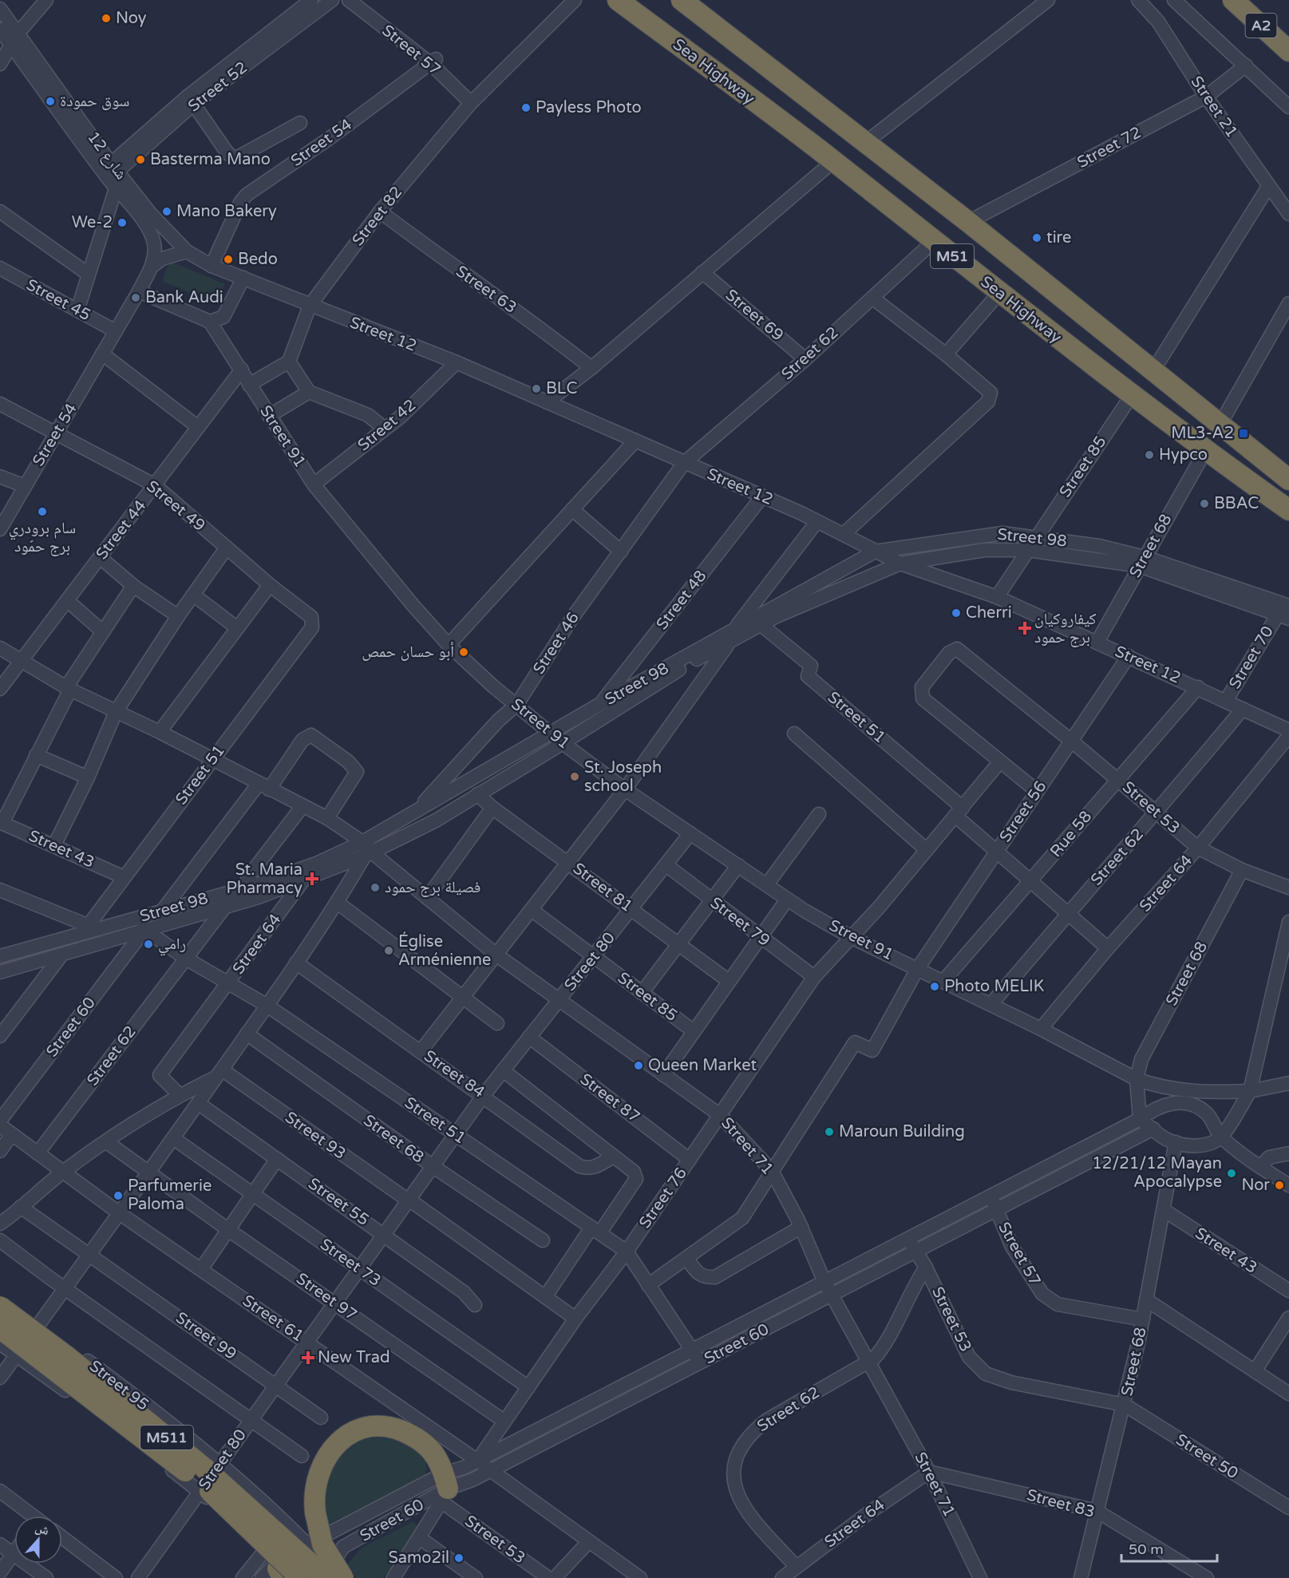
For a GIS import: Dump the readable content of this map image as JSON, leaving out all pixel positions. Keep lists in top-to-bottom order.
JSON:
{
  "streets": {
    "highway": [
      "A2",
      "Sea Highway",
      "M51",
      "M511"
    ],
    "street": [
      "Street 57",
      "Street 52",
      "Street 21",
      "Street 54",
      "Street 72",
      "شارع 12",
      "Street 82",
      "Street 63",
      "Street 45",
      "Street 69",
      "Street 12",
      "Street 62",
      "Street 42",
      "Street 91",
      "Street 85",
      "Street 49",
      "Street 44",
      "Street 98",
      "Street 68",
      "Street 48",
      "Street 46",
      "Street 70",
      "Street 51",
      "Street 53",
      "Street 56",
      "Rue 58",
      "Street 43",
      "Street 64",
      "Street 81",
      "Street 79",
      "Street 80",
      "Street 60",
      "Street 84",
      "Street 87",
      "Street 93",
      "Street 71",
      "Street 76",
      "Street 55",
      "Street 73",
      "Street 97",
      "Street 61",
      "Street 99",
      "Street 95",
      "Street 50",
      "Street 83"
    ]
  },
  "crossings": [
    ["Street 57", "Street 54"],
    ["Street 57", "Street 82"],
    ["Street 57", "Street 68"],
    ["Street 57", "Street 60"],
    ["Sea Highway", "Street 62"],
    ["Sea Highway", "Street 85"],
    ["Sea Highway", "Street 68"],
    ["Street 52", "شارع 12"],
    ["Street 21", "Street 72"],
    ["Street 54", "Street 45"],
    ["Street 54", "Street 12"],
    ["Street 54", "Street 49"],
    ["Street 72", "M51"],
    ["شارع 12", "Street 12"],
    ["Street 82", "Street 63"],
    ["Street 82", "Street 12"],
    ["Street 69", "Street 62"],
    ["Street 12", "Street 62"],
    ["Street 12", "Street 42"],
    ["Street 12", "Street 98"],
    ["Street 12", "Street 68"],
    ["Street 12", "Street 48"],
    ["Street 12", "Street 46"],
    ["Street 12", "Street 70"],
    ["Street 12", "Street 56"],
    ["Street 12", "Rue 58"],
    ["Street 62", "Street 91"],
    ["Street 62", "Street 98"],
    ["Street 62", "Street 46"],
    ["Street 62", "Street 51"],
    ["Street 62", "Street 53"],
    ["Street 62", "Street 64"],
    ["Street 62", "Street 71"],
    ["Street 62", "Street 61"],
    ["Street 42", "Street 91"],
    ["Street 91", "Street 44"],
    ["Street 91", "Street 98"],
    ["Street 91", "Street 68"],
    ["Street 91", "Street 46"],
    ["Street 91", "Street 56"],
    ["Street 91", "Rue 58"],
    ["Street 91", "Street 64"],
    ["Street 91", "Street 80"],
    ["Street 91", "Street 76"],
    ["Street 85", "Street 98"],
    ["Street 85", "Street 80"],
    ["Street 49", "Street 44"],
    ["Street 49", "Street 51"],
    ["Street 44", "Street 71"],
    ["Street 98", "Street 68"],
    ["Street 98", "Street 48"],
    ["Street 98", "Street 46"],
    ["Street 98", "Street 70"],
    ["Street 98", "Street 51"],
    ["Street 98", "Street 64"],
    ["Street 98", "Street 81"],
    ["Street 98", "Street 60"],
    ["Street 98", "Street 71"],
    ["Street 68", "Street 53"],
    ["Street 68", "Street 43"],
    ["Street 68", "Street 80"],
    ["Street 68", "Street 50"],
    ["Street 68", "Street 83"],
    ["Street 51", "Street 43"],
    ["Street 51", "Street 64"],
    ["Street 51", "Street 80"],
    ["Street 51", "Street 60"],
    ["Street 51", "Street 71"],
    ["Street 51", "Street 76"],
    ["Street 53", "Street 56"],
    ["Street 53", "Rue 58"],
    ["Street 53", "Street 64"],
    ["Street 53", "Street 60"],
    ["Street 53", "Street 76"],
    ["Street 53", "Street 50"],
    ["Street 56", "Street 71"],
    ["Street 64", "Street 71"],
    ["Street 64", "Street 83"],
    ["Street 81", "Street 80"],
    ["Street 79", "Street 80"],
    ["Street 79", "Street 76"],
    ["Street 80", "Street 84"],
    ["Street 80", "Street 87"],
    ["Street 80", "Street 93"],
    ["Street 80", "Street 71"],
    ["Street 80", "Street 55"],
    ["Street 80", "Street 73"],
    ["Street 80", "Street 97"],
    ["Street 80", "Street 61"],
    ["Street 80", "Street 99"],
    ["Street 80", "Street 95"],
    ["Street 60", "Street 71"],
    ["Street 60", "Street 76"],
    ["Street 60", "Street 61"],
    ["Street 60", "Street 95"],
    ["Street 60", "M511"],
    ["Street 87", "Street 76"],
    ["Street 93", "Street 76"],
    ["Street 71", "Street 76"],
    ["Street 71", "Street 83"],
    ["Street 76", "Street 73"],
    ["Street 76", "Street 97"],
    ["Street 76", "Street 61"],
    ["Street 95", "M511"]
  ],
  "places": {
    "other": [
      "Noy",
      "سوق حمودة",
      "Payless Photo",
      "Basterma Mano",
      "Mano Bakery",
      "We-2",
      "tire",
      "Bedo",
      "Bank Audi",
      "BLC",
      "Hypco",
      "BBAC",
      "سام برودري برج حمّود",
      "Cherri",
      "أبو حسان حمص",
      "St. Joseph school",
      "فصيلة برج حمود",
      "رامي",
      "Église Arménienne",
      "Photo MELIK",
      "Queen Market",
      "Maroun Building",
      "12/21/12 Mayan Apocalypse",
      "Nor",
      "Parfumerie Paloma",
      "Samo2il"
    ],
    "transit": ["ML3-A2"],
    "health": ["كيفاروكيان برج حمود", "St. Maria Pharmacy", "New Trad"]
  },
  "scale_bar": "50 m",
  "north": "top"
}
